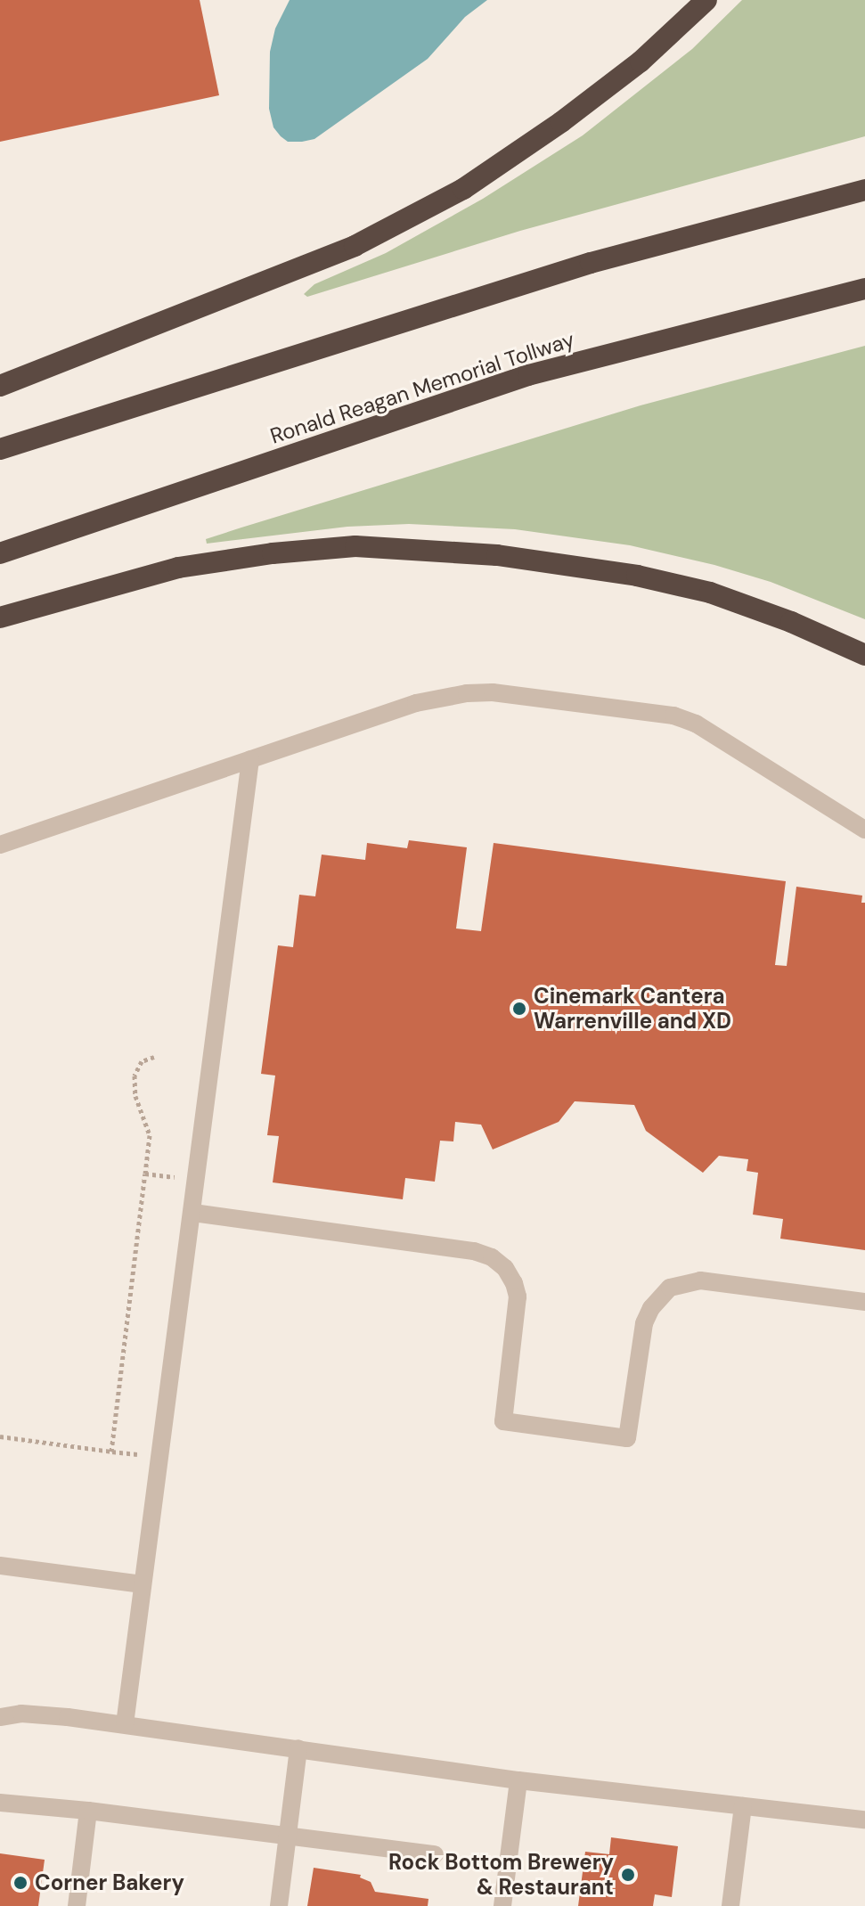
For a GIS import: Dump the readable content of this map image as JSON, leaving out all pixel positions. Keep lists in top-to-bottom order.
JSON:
{
  "streets": {
    "highway": ["Ronald Reagan Memorial Tollway"]
  },
  "places": ["Cinemark Cantera Warrenville and XD", "Rock Bottom Brewery & Restaurant", "Corner Bakery"]
}
